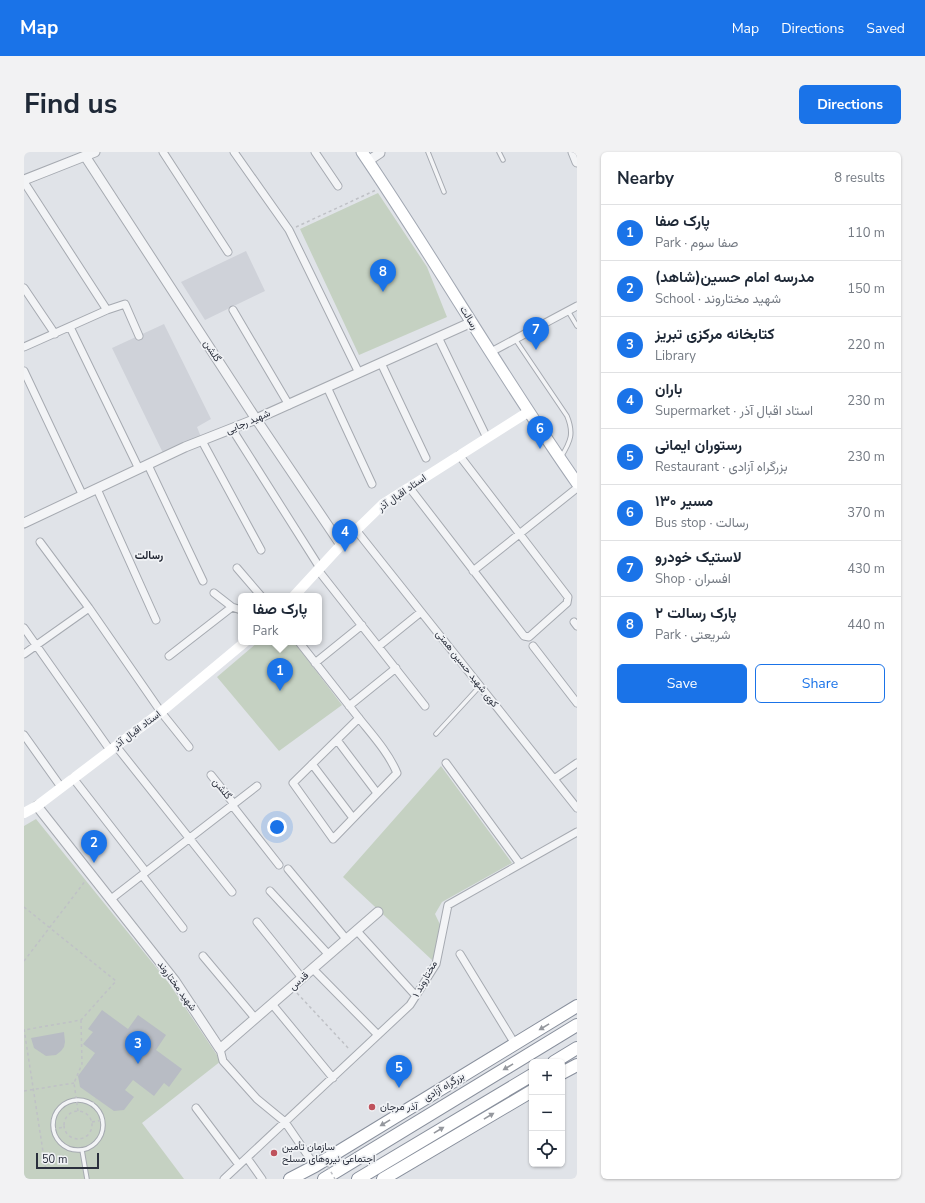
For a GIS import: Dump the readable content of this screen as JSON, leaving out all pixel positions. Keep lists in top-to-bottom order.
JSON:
{
  "streets": {
    "highway": ["بزرگراه آزادی"],
    "main road": ["رسالت", "استاد اقبال آذر"],
    "street": [
      "گلشن",
      "شهید رجایی",
      "کوی شهید حسین همتی",
      "مختاروند ۱",
      "قدس",
      "شهید مختاروند"
    ]
  },
  "crossings": [
    ["رسالت", "شهید رجایی"],
    ["رسالت", "استاد اقبال آذر"],
    ["گلشن", "شهید رجایی"],
    ["گلشن", "استاد اقبال آذر"],
    ["استاد اقبال آذر", "کوی شهید حسین همتی"],
    ["استاد اقبال آذر", "شهید مختاروند"],
    ["مختاروند ۱", "شهید مختاروند"],
    ["قدس", "شهید مختاروند"],
    ["شهید مختاروند", "بزرگراه آزادی"]
  ],
  "districts": ["رسالت"],
  "places": ["آذر مرجان", "سازمان تأمین اجتماعی نیروهای مسلح"],
  "scale_bar": "50 m",
  "page": {
    "header": "Map",
    "nav": ["Map", "Directions", "Saved"],
    "title": "Find us",
    "buttons": [
      "Directions",
      ["Save", "Share"]
    ],
    "heading": ["Nearby", "8 results"],
    "list": [
      {
        "mark": "1",
        "name": "پارک صفا",
        "note": "Park · صفا سوم",
        "value": "110 m"
      },
      {
        "mark": "2",
        "name": "مدرسه امام حسین(شاهد)",
        "note": "School · شهید مختاروند",
        "value": "150 m"
      },
      {
        "mark": "3",
        "name": "کتابخانه مرکزى تبریز",
        "note": "Library",
        "value": "220 m"
      },
      {
        "mark": "4",
        "name": "باران",
        "note": "Supermarket · استاد اقبال آذر",
        "value": "230 m"
      },
      {
        "mark": "5",
        "name": "رستوران ایمانی",
        "note": "Restaurant · بزرگراه آزادی",
        "value": "230 m"
      },
      {
        "mark": "6",
        "name": "مسیر ۱۳۰",
        "note": "Bus stop · رسالت",
        "value": "370 m"
      },
      {
        "mark": "7",
        "name": "لاستیک خودرو",
        "note": "Shop · افسران",
        "value": "430 m"
      },
      {
        "mark": "8",
        "name": "پارک رسالت ۲",
        "note": "Park · شریعتی",
        "value": "440 m"
      }
    ],
    "pins": [
      "8",
      "7",
      "6",
      "4",
      "1",
      "2",
      "3",
      "5"
    ],
    "popup": ["پارک صفا", "Park"],
    "map_buttons": ["+", "−"],
    "scale": "50 m"
  }
}
